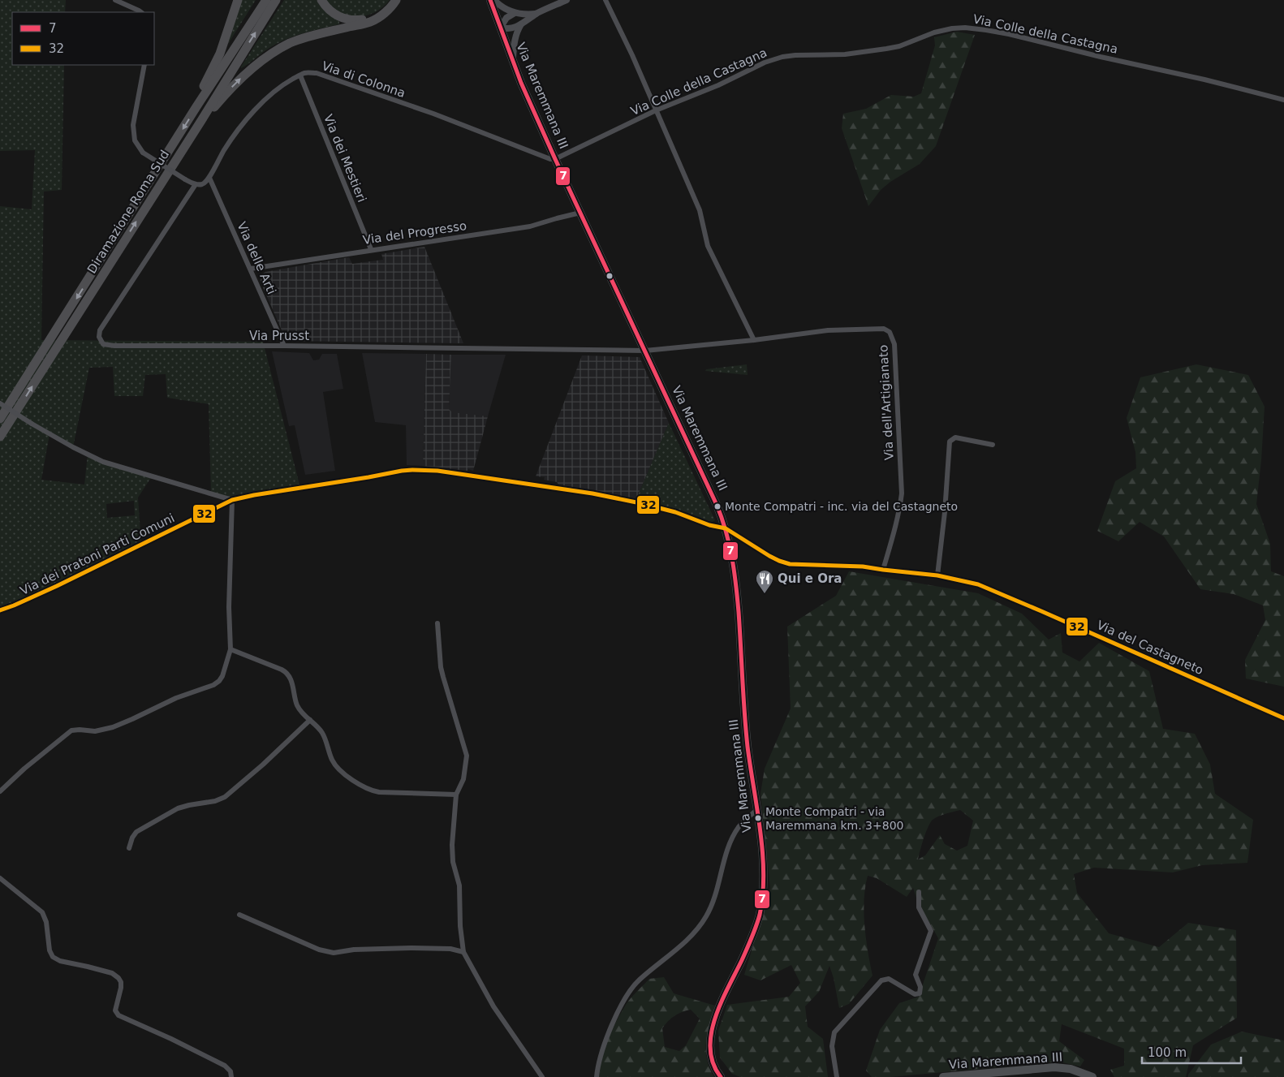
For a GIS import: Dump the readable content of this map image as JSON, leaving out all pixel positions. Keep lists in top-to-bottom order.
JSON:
{
  "streets": {
    "highway": ["Diramazione Roma Sud"],
    "main road": ["Via Maremmana III"],
    "street": [
      "Via Colle della Castagna",
      "Via di Colonna",
      "Via dei Mestieri",
      "Via del Progresso",
      "Via delle Arti",
      "Via Prusst",
      "Via dell'Artigianato",
      "Via dei Pratoni Parti Comuni",
      "Via del Castagneto"
    ]
  },
  "crossings": [
    ["Via Colle della Castagna", "Via di Colonna"],
    ["Via Colle della Castagna", "Via Maremmana III"],
    ["Via di Colonna", "Via Maremmana III"],
    ["Via di Colonna", "Via dei Mestieri"],
    ["Via di Colonna", "Via delle Arti"],
    ["Via Maremmana III", "Via del Progresso"],
    ["Via Maremmana III", "Via Prusst"],
    ["Via Maremmana III", "Via dell'Artigianato"],
    ["Via Maremmana III", "Via dei Pratoni Parti Comuni"],
    ["Via Maremmana III", "Via del Castagneto"],
    ["Via dei Mestieri", "Via del Progresso"],
    ["Via del Progresso", "Via delle Arti"],
    ["Via delle Arti", "Via Prusst"],
    ["Via Prusst", "Via dell'Artigianato"],
    ["Via dell'Artigianato", "Via del Castagneto"],
    ["Via dei Pratoni Parti Comuni", "Via del Castagneto"]
  ],
  "places": {
    "other": ["Monte Compatri - inc. via del Castagneto", "Monte Compatri - via Maremmana km. 3+800"],
    "restaurant": ["Qui e Ora"]
  },
  "lines": ["transit line 7", "transit line 32"],
  "legend": ["7", "32"],
  "scale_bar": "100 m"
}
